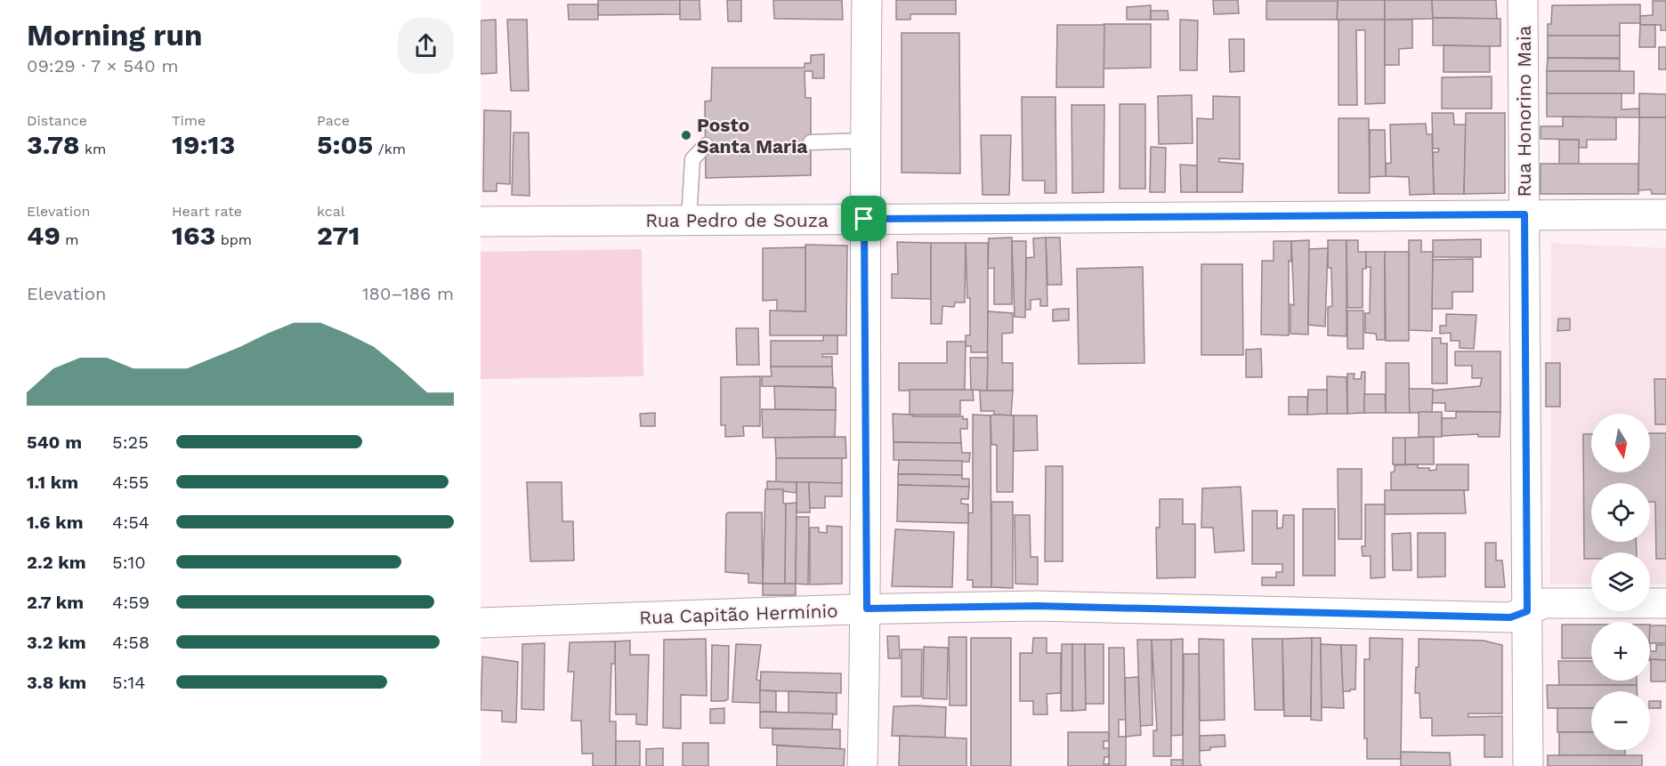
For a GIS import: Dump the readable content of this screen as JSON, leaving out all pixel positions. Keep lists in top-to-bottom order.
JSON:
{
  "streets": {
    "street": ["Rua Honorino Maia", "Rua Pedro de Souza", "Rua Capitão Hermínio"]
  },
  "crossings": [
    ["Rua Honorino Maia", "Rua Pedro de Souza"],
    ["Rua Honorino Maia", "Rua Capitão Hermínio"]
  ],
  "places": ["Posto Santa Maria"],
  "north": "bottom",
  "page": {
    "heading": ["Morning run", "09:29 · 7 × 540 m"],
    "stats": [
      ["Distance", "3.78 km"],
      ["Time", "19:13"],
      ["Pace", "5:05 /km"],
      ["Elevation", "49 m"],
      ["Heart rate", "163 bpm"],
      ["kcal", "271"]
    ],
    "chart": ["Elevation", "180–186 m"],
    "map_buttons": ["+", "−"],
    "list": [
      {
        "name": "540 m",
        "note": "5:25"
      },
      {
        "name": "1.1 km",
        "note": "4:55"
      },
      {
        "name": "1.6 km",
        "note": "4:54"
      },
      {
        "name": "2.2 km",
        "note": "5:10"
      },
      {
        "name": "2.7 km",
        "note": "4:59"
      },
      {
        "name": "3.2 km",
        "note": "4:58"
      },
      {
        "name": "3.8 km",
        "note": "5:14"
      }
    ]
  }
}
